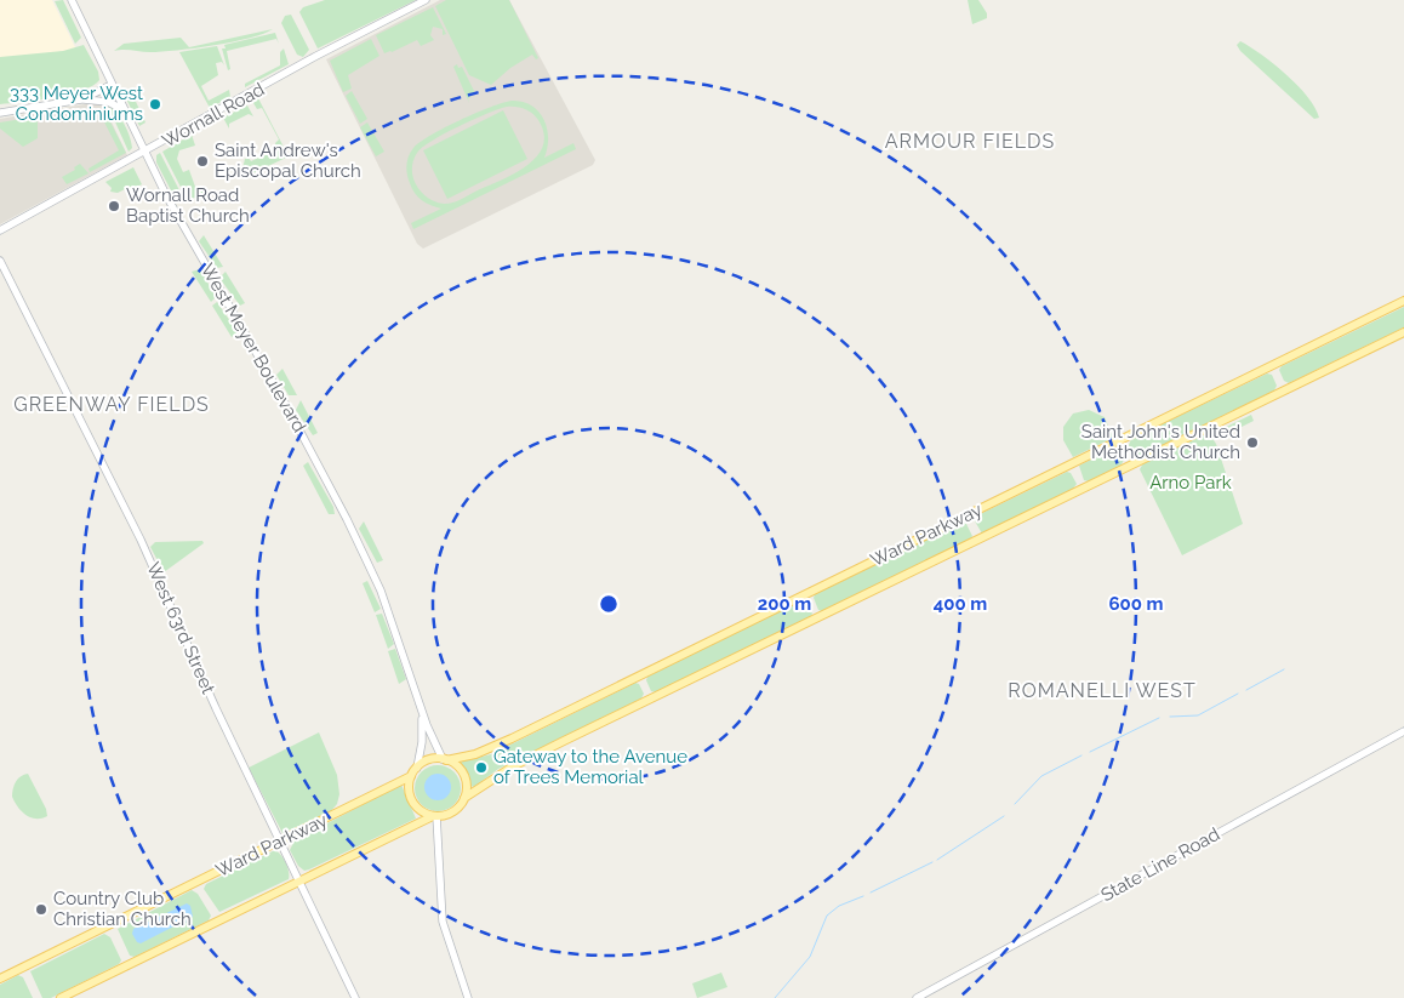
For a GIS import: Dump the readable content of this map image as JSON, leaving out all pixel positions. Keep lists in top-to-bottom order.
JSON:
{
  "streets": {
    "main road": [
      "Wornall Road",
      "West Meyer Boulevard",
      "Ward Parkway",
      "West 63rd Street",
      "State Line Road"
    ]
  },
  "crossings": [
    ["Wornall Road", "West Meyer Boulevard"],
    ["Ward Parkway", "West 63rd Street"]
  ],
  "districts": ["ARMOUR FIELDS", "GREENWAY FIELDS", "ROMANELLI WEST"],
  "parks": ["Arno Park"],
  "places": [
    "333 Meyer West Condominiums",
    "Saint Andrew's Episcopal Church",
    "Wornall Road Baptist Church",
    "Saint John's United Methodist Church",
    "Gateway to the Avenue of Trees Memorial",
    "Country Club Christian Church"
  ],
  "rings": ["200 m", "400 m", "600 m"]
}
